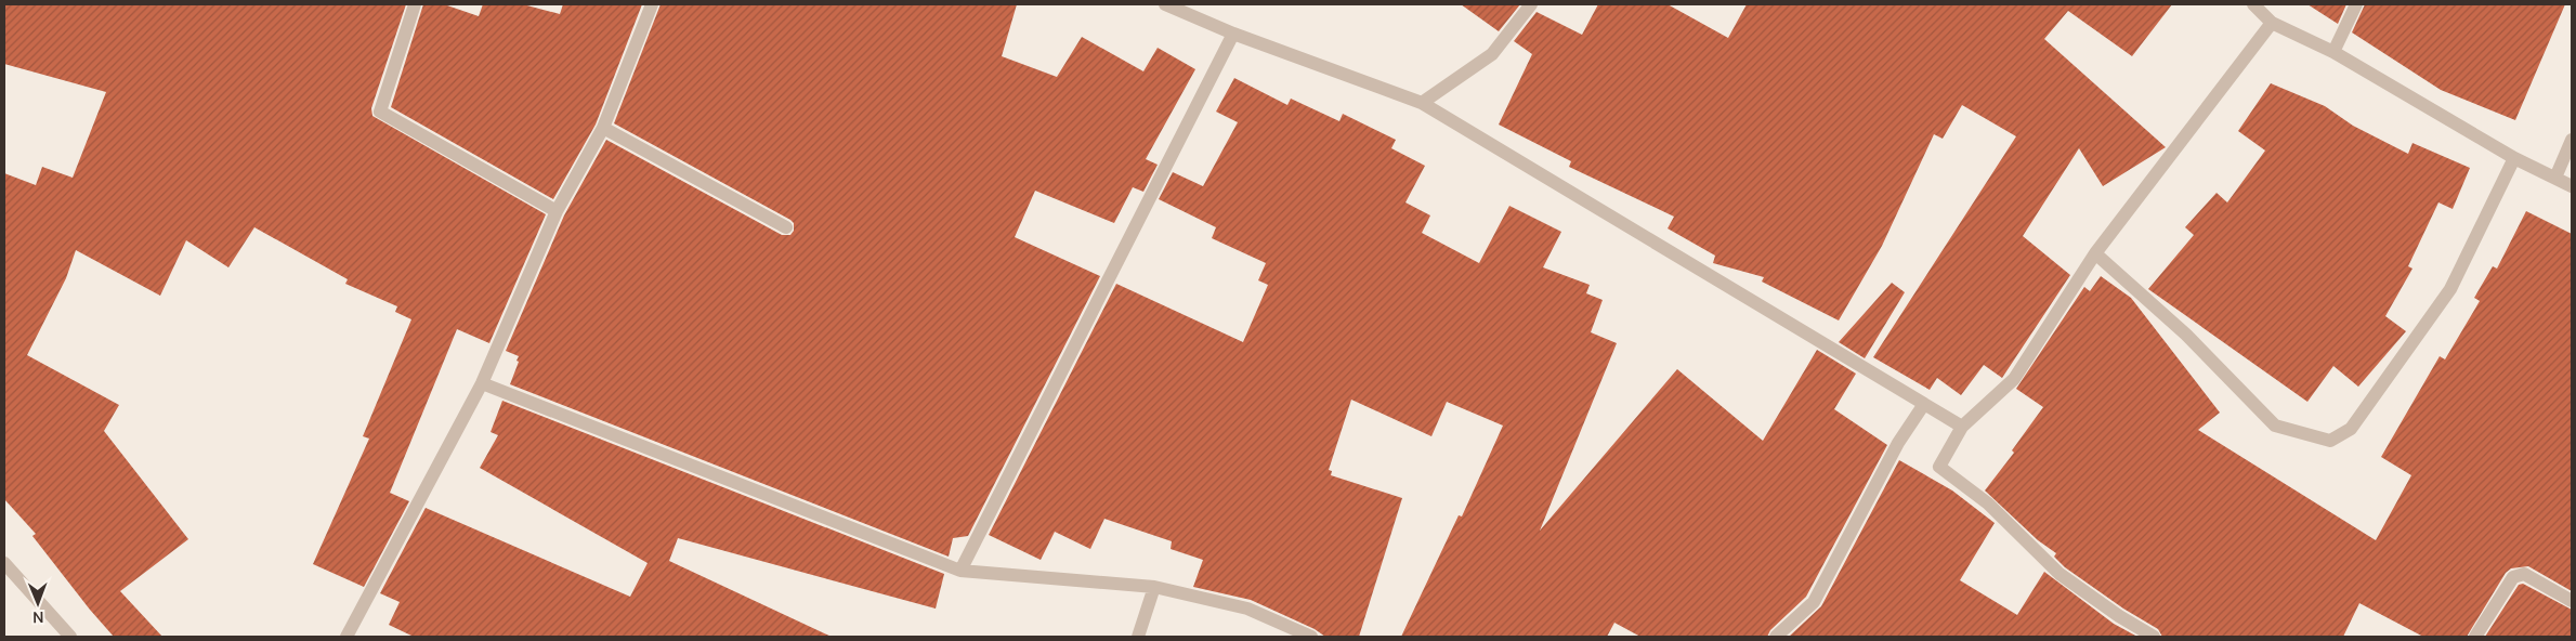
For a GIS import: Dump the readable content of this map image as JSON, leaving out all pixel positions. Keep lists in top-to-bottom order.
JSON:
{
  "north": "bottom"
}
